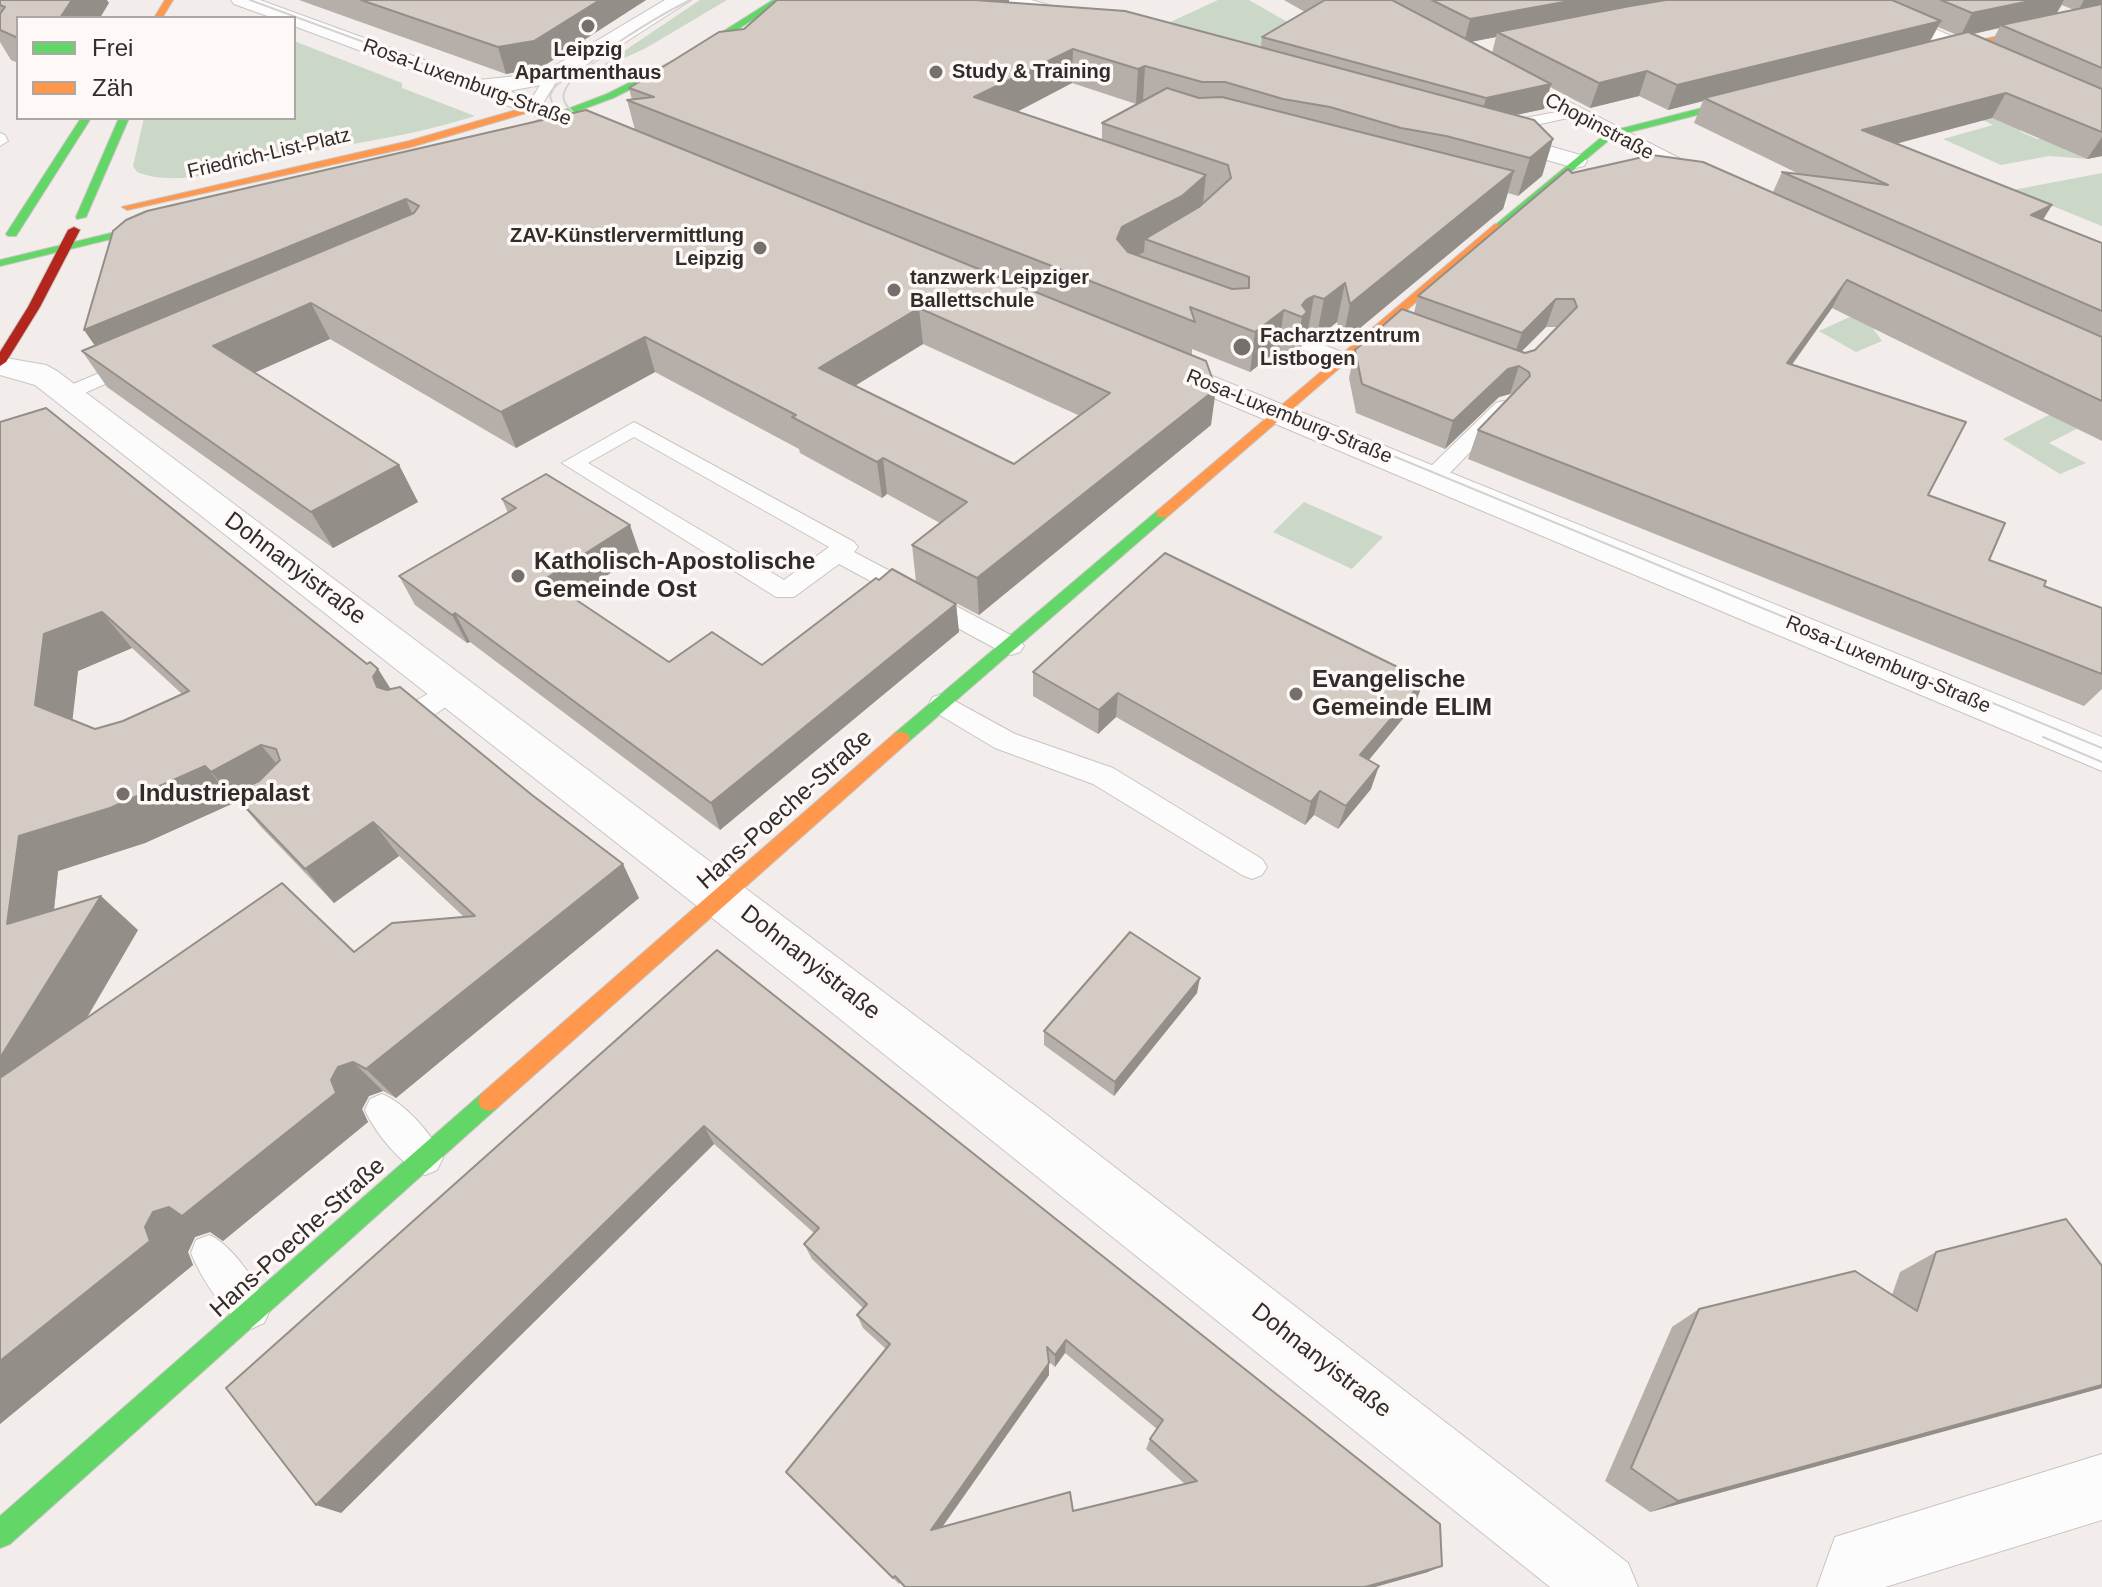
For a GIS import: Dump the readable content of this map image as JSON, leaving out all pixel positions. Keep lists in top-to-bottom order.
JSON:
{
  "streets": {
    "main road": ["Friedrich-List-Platz", "Hans-Poeche-Straße"],
    "street": ["Rosa-Luxemburg-Straße", "Chopinstraße", "Dohnanyistraße"]
  },
  "crossings": [
    ["Rosa-Luxemburg-Straße", "Friedrich-List-Platz"],
    ["Rosa-Luxemburg-Straße", "Hans-Poeche-Straße"],
    ["Chopinstraße", "Hans-Poeche-Straße"],
    ["Dohnanyistraße", "Hans-Poeche-Straße"]
  ],
  "places": [
    "Leipzig Apartmenthaus",
    "Study & Training",
    "ZAV-Künstlervermittlung Leipzig",
    "tanzwerk Leipziger Ballettschule",
    "Facharztzentrum Listbogen",
    "Katholisch-Apostolische Gemeinde Ost",
    "Evangelische Gemeinde ELIM",
    "Industriepalast"
  ],
  "legend": ["Frei", "Zäh"]
}
